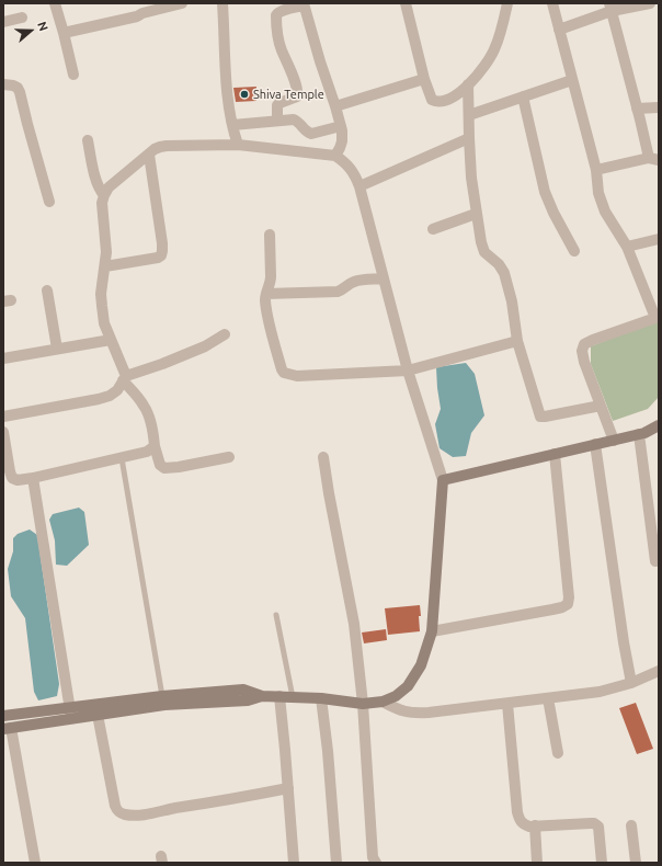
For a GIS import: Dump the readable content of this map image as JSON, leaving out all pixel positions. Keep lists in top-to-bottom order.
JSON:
{
  "places": ["Shiva Temple"],
  "north": "right"
}
